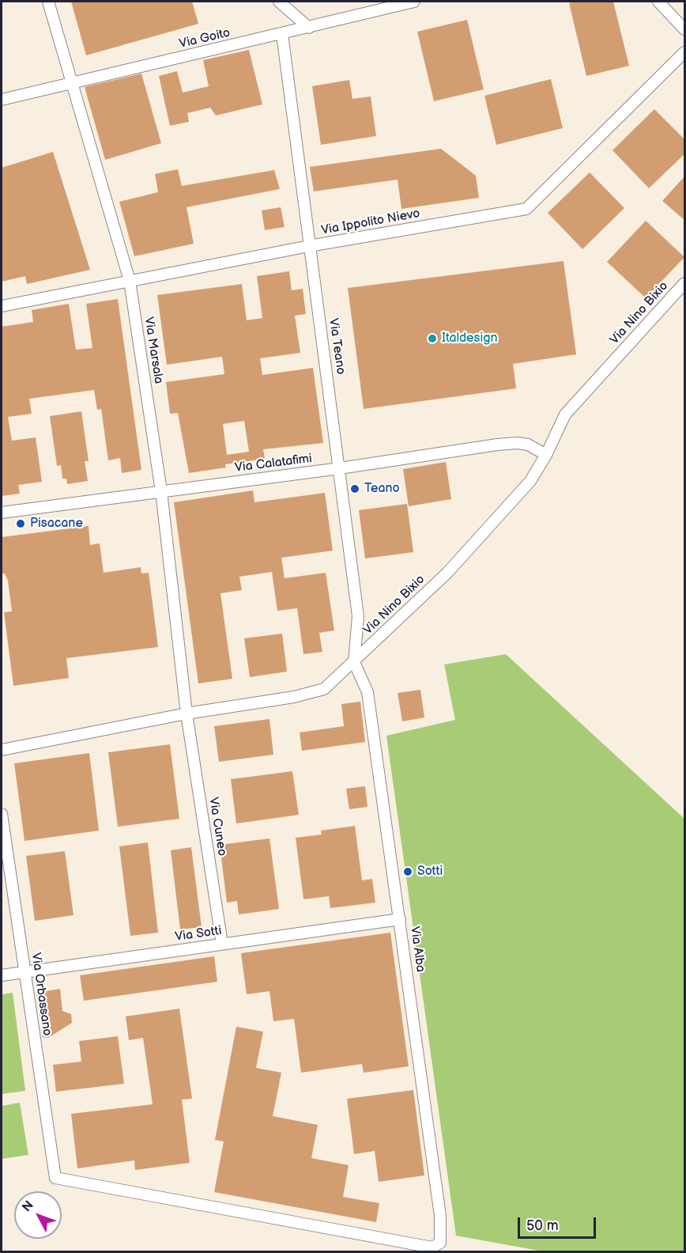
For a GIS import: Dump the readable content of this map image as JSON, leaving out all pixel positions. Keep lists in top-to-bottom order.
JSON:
{
  "streets": {
    "street": [
      "Via Goito",
      "Via Ippolito Nievo",
      "Via Nino Bixio",
      "Via Teano",
      "Via Marsala",
      "Via Calatafimi",
      "Via Cuneo",
      "Via Sotti",
      "Via Alba",
      "Via Orbassano"
    ]
  },
  "crossings": [
    ["Via Goito", "Via Teano"],
    ["Via Goito", "Via Marsala"],
    ["Via Ippolito Nievo", "Via Teano"],
    ["Via Ippolito Nievo", "Via Marsala"],
    ["Via Nino Bixio", "Via Teano"],
    ["Via Nino Bixio", "Via Marsala"],
    ["Via Nino Bixio", "Via Calatafimi"],
    ["Via Nino Bixio", "Via Cuneo"],
    ["Via Nino Bixio", "Via Alba"],
    ["Via Teano", "Via Calatafimi"],
    ["Via Teano", "Via Alba"],
    ["Via Marsala", "Via Calatafimi"],
    ["Via Marsala", "Via Cuneo"],
    ["Via Cuneo", "Via Sotti"],
    ["Via Sotti", "Via Alba"],
    ["Via Sotti", "Via Orbassano"],
    ["Via Alba", "Via Orbassano"]
  ],
  "places": [
    "Italdesign",
    "Teano",
    "Pisacane",
    "Sotti"
  ],
  "scale_bar": "50 m",
  "north": "top left"
}
